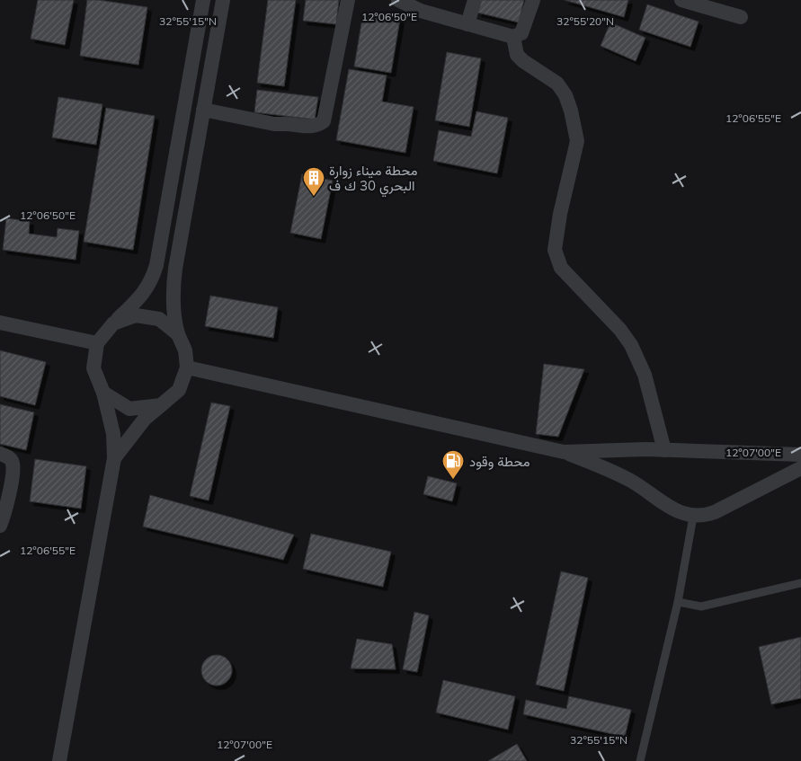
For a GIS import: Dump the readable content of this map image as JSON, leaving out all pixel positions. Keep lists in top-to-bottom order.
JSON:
{
  "places": {
    "building": ["محطة ميناء زوارة البحري 30 ك ف"],
    "fuel station": ["محطة وقود"]
  },
  "coordinates": [
    "12°06'50\"E",
    "32°55'15\"N",
    "32°55'20\"N",
    "12°06'55\"E",
    "12°07'00\"E"
  ]
}
